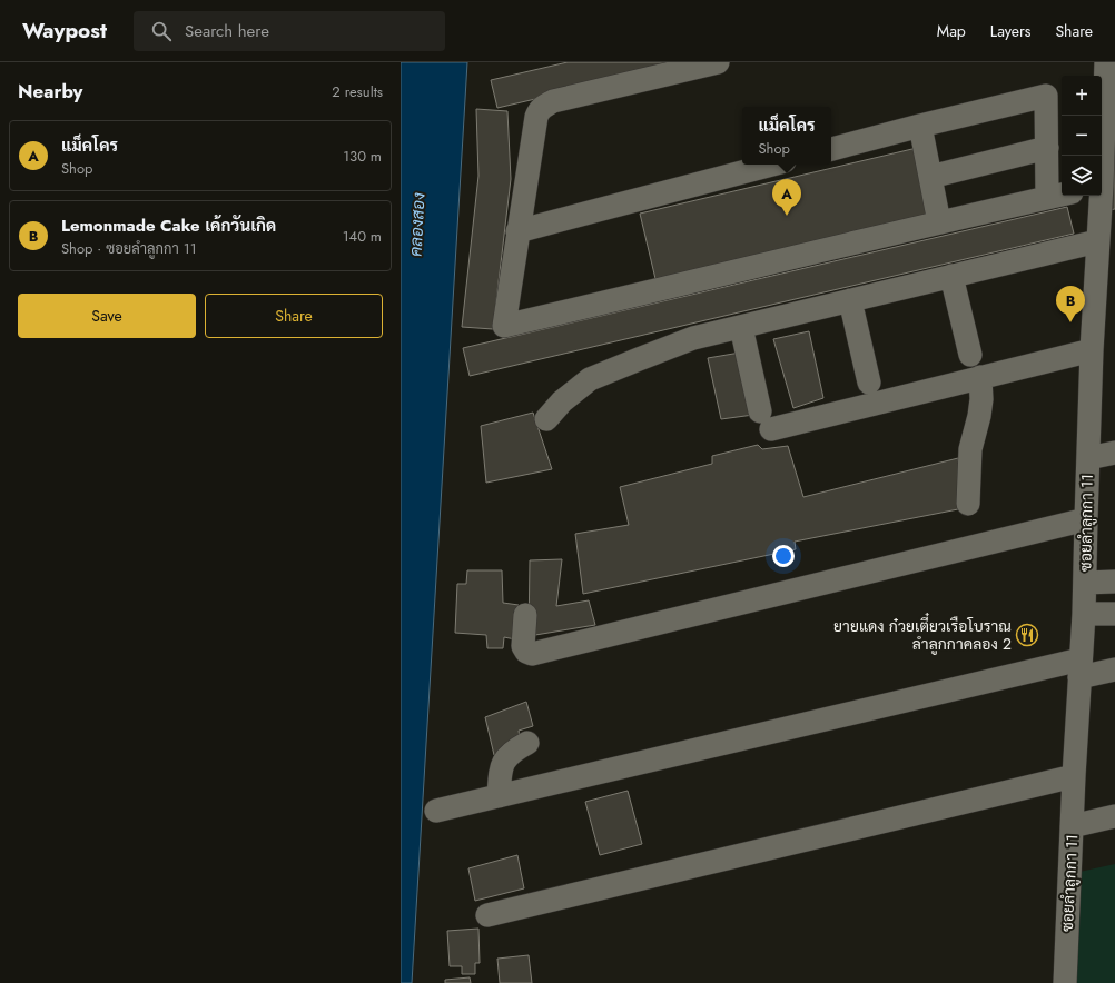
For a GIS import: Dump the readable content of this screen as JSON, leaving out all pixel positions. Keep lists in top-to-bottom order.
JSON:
{
  "streets": {
    "street": ["ซอยลำลูกกา 11"]
  },
  "water": ["คลองสอง"],
  "places": {
    "restaurant": ["ยายแดง ก๋วยเตี๋ยวเรือโบราณ ลำลูกกาคลอง 2"]
  },
  "page": {
    "header": "Waypost",
    "search": "Search here",
    "nav": ["Map", "Layers", "Share"],
    "heading": ["Nearby", "2 results"],
    "map_buttons": ["+", "−"],
    "popup": ["แม็คโคร", "Shop"],
    "list": [
      {
        "mark": "A",
        "name": "แม็คโคร",
        "note": "Shop",
        "value": "130 m"
      },
      {
        "mark": "B",
        "name": "Lemonmade Cake เค้กวันเกิด",
        "note": "Shop · ซอยลำลูกกา 11",
        "value": "140 m"
      }
    ],
    "pins": ["A", "B"],
    "buttons": ["Save", "Share"]
  }
}
